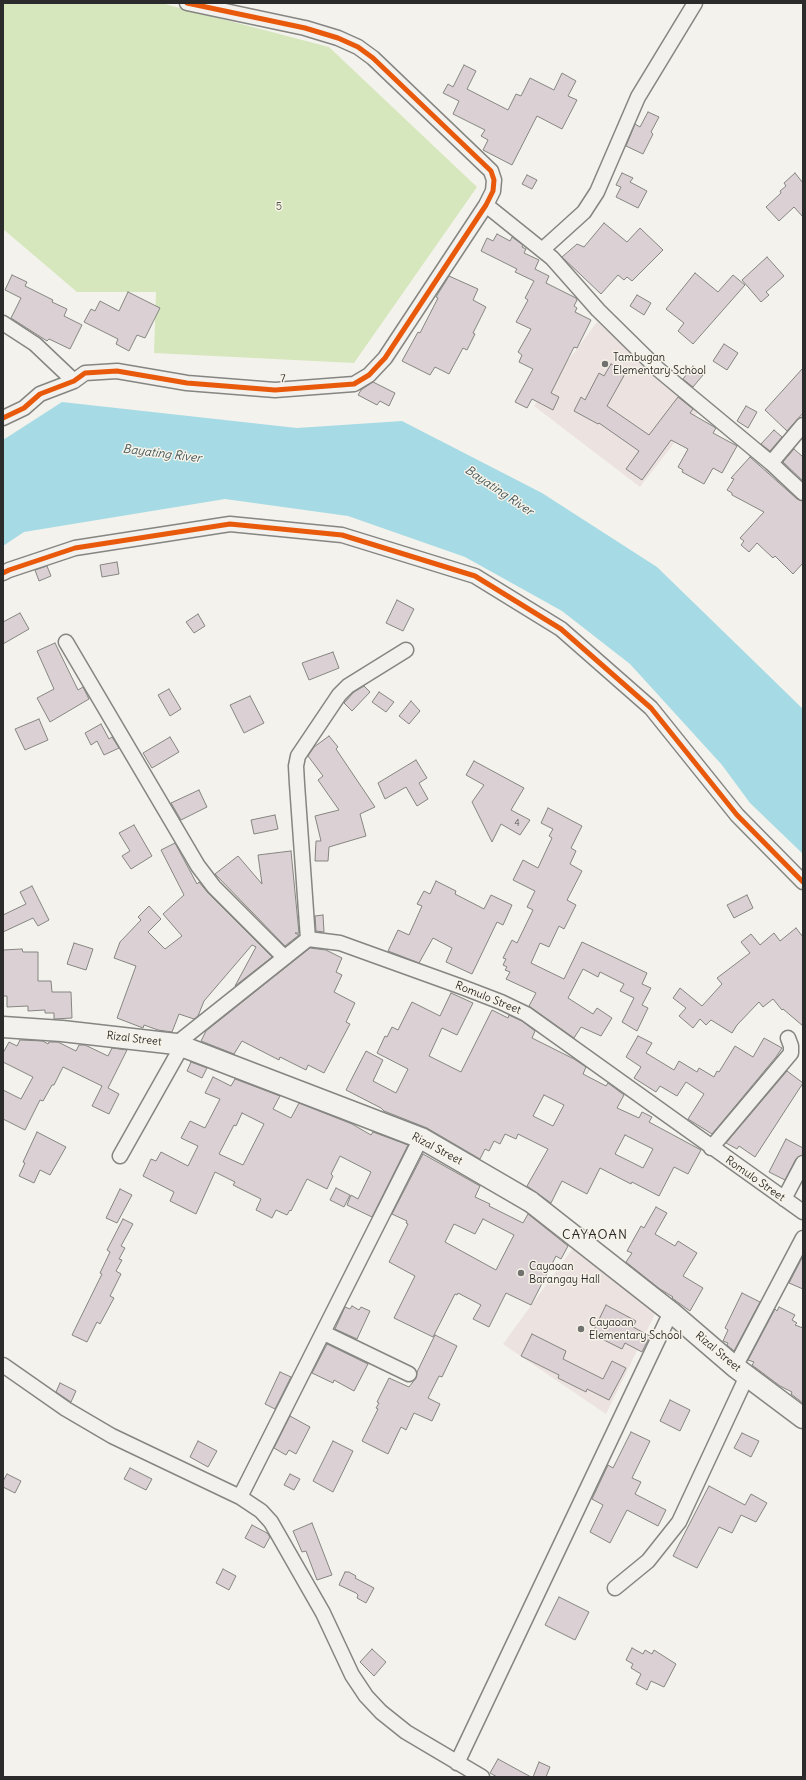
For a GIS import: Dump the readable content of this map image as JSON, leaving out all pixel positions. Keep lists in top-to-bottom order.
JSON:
{
  "streets": {
    "street": ["7", "Romulo Street", "Rizal Street"]
  },
  "districts": ["CAYAOAN"],
  "water": ["Bayating River"],
  "parks": ["5"],
  "places": ["Tambugan Elementary School", "Cayaoan Barangay Hall", "Cayaoan Elementary School"],
  "house_numbers": ["4"]
}
